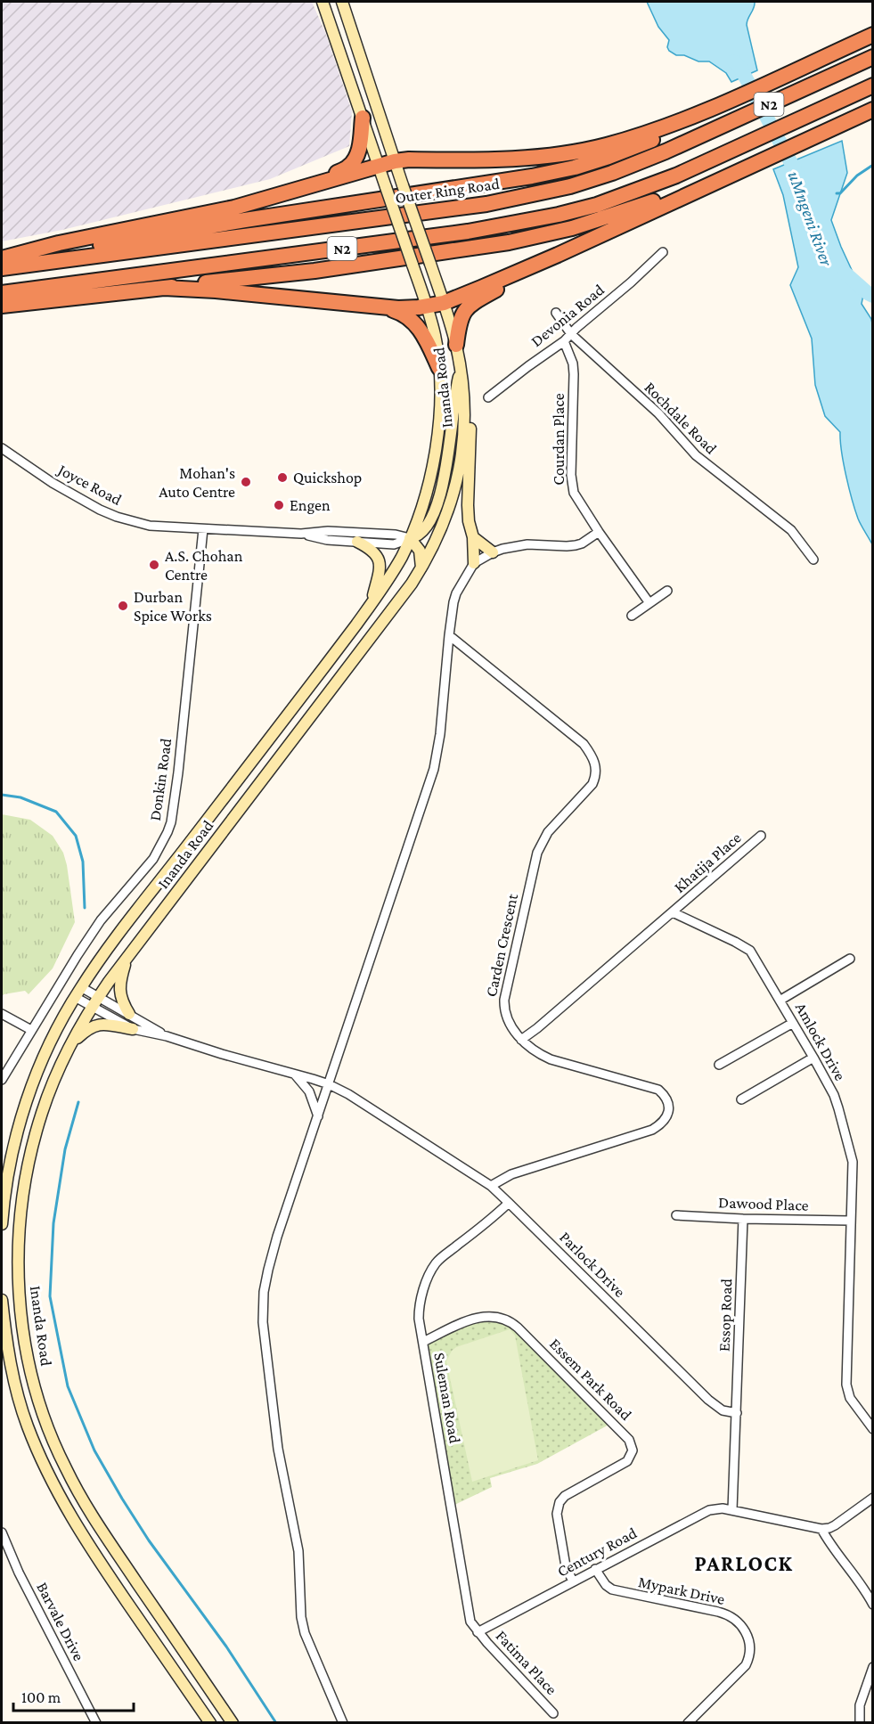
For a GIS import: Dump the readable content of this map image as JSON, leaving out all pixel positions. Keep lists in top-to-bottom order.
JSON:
{
  "streets": {
    "highway": ["N2", "Outer Ring Road"],
    "main road": ["Inanda Road"],
    "street": [
      "Devonia Road",
      "Rochdale Road",
      "Courdan Place",
      "Joyce Road",
      "Donkin Road",
      "Khatija Place",
      "Carden Crescent",
      "Amlock Drive",
      "Dawood Place",
      "Parlock Drive",
      "Essop Road",
      "Essem Park Road",
      "Suleman Road",
      "Century Road",
      "Mypark Drive",
      "Barvale Drive",
      "Fatima Place"
    ]
  },
  "crossings": [
    ["Devonia Road", "Rochdale Road"],
    ["Devonia Road", "Courdan Place"],
    ["Inanda Road", "Joyce Road"],
    ["Inanda Road", "Parlock Drive"],
    ["Joyce Road", "Donkin Road"],
    ["Khatija Place", "Amlock Drive"],
    ["Carden Crescent", "Parlock Drive"],
    ["Amlock Drive", "Dawood Place"],
    ["Dawood Place", "Essop Road"],
    ["Parlock Drive", "Essop Road"],
    ["Parlock Drive", "Suleman Road"],
    ["Essem Park Road", "Suleman Road"],
    ["Essem Park Road", "Century Road"],
    ["Suleman Road", "Century Road"],
    ["Suleman Road", "Fatima Place"],
    ["Century Road", "Mypark Drive"],
    ["Century Road", "Fatima Place"]
  ],
  "districts": ["PARLOCK"],
  "water": ["uMngeni River"],
  "places": [
    "Quickshop",
    "Mohan's Auto Centre",
    "Engen",
    "A.S. Chohan Centre",
    "Durban Spice Works"
  ],
  "scale_bar": "100 m"
}
